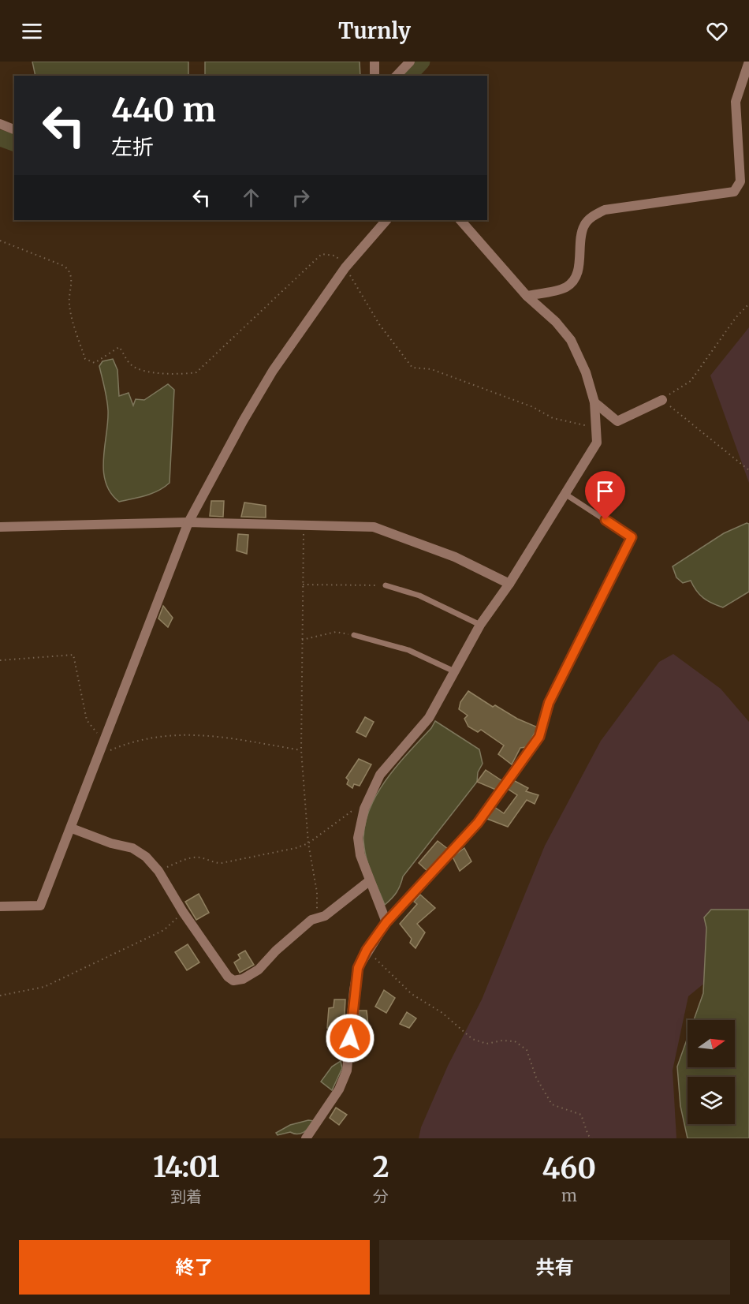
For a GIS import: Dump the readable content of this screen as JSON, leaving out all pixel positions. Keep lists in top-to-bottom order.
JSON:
{
  "north": "right",
  "page": {
    "header": "Turnly",
    "turn": ["440 m", "左折"],
    "eta": [
      "14:01",
      "到着",
      "2",
      "分",
      "460",
      "m"
    ],
    "buttons": ["終了", "共有"]
  }
}
